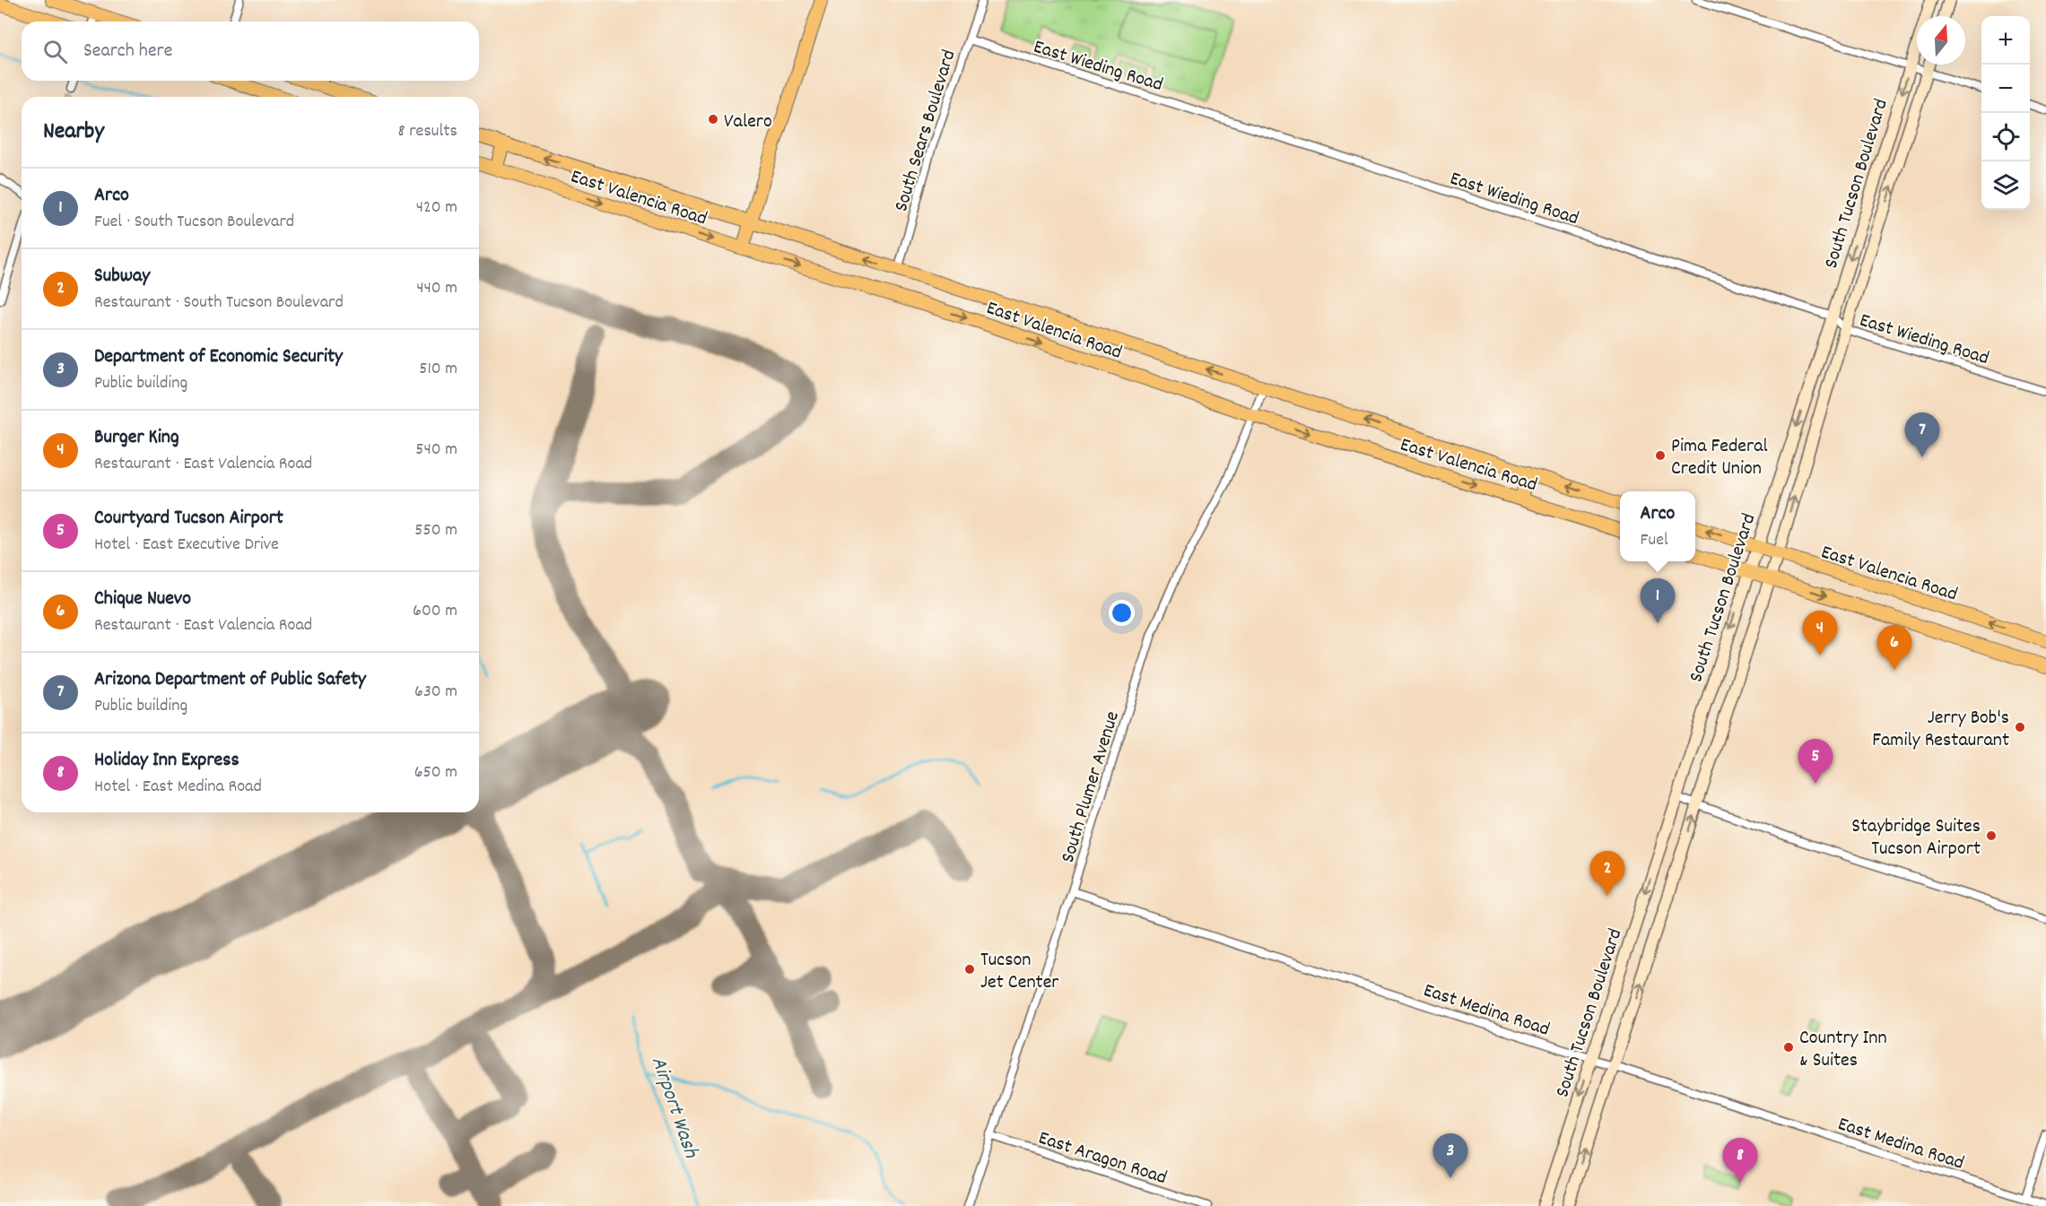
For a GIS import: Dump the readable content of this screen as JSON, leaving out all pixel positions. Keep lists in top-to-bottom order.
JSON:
{
  "streets": {
    "main road": ["South Tucson Boulevard", "East Valencia Road"],
    "street": [
      "East Wieding Road",
      "South Sears Boulevard",
      "South Plumer Avenue",
      "East Medina Road",
      "East Aragon Road"
    ]
  },
  "crossings": [
    ["East Wieding Road", "South Sears Boulevard"],
    ["East Wieding Road", "South Tucson Boulevard"],
    ["South Sears Boulevard", "East Valencia Road"],
    ["South Tucson Boulevard", "East Valencia Road"],
    ["South Tucson Boulevard", "East Medina Road"],
    ["East Valencia Road", "South Plumer Avenue"],
    ["South Plumer Avenue", "East Medina Road"],
    ["South Plumer Avenue", "East Aragon Road"]
  ],
  "water": ["Airport Wash"],
  "places": [
    "Valero",
    "Pima Federal Credit Union",
    "Jerry Bob's Family Restaurant",
    "Staybridge Suites Tucson Airport",
    "Tucson Jet Center",
    "Country Inn & Suites"
  ],
  "north": "top",
  "page": {
    "map_buttons": ["+", "−"],
    "search": "Search here",
    "heading": ["Nearby", "8 results"],
    "list": [
      {
        "mark": "1",
        "name": "Arco",
        "note": "Fuel · South Tucson Boulevard",
        "value": "420 m"
      },
      {
        "mark": "2",
        "name": "Subway",
        "note": "Restaurant · South Tucson Boulevard",
        "value": "440 m"
      },
      {
        "mark": "3",
        "name": "Department of Economic Security",
        "note": "Public building",
        "value": "510 m"
      },
      {
        "mark": "4",
        "name": "Burger King",
        "note": "Restaurant · East Valencia Road",
        "value": "540 m"
      },
      {
        "mark": "5",
        "name": "Courtyard Tucson Airport",
        "note": "Hotel · East Executive Drive",
        "value": "550 m"
      },
      {
        "mark": "6",
        "name": "Chique Nuevo",
        "note": "Restaurant · East Valencia Road",
        "value": "600 m"
      },
      {
        "mark": "7",
        "name": "Arizona Department of Public Safety",
        "note": "Public building",
        "value": "630 m"
      },
      {
        "mark": "8",
        "name": "Holiday Inn Express",
        "note": "Hotel · East Medina Road",
        "value": "650 m"
      }
    ],
    "pins": [
      "7",
      "1",
      "4",
      "6",
      "5",
      "2",
      "3",
      "8"
    ],
    "popup": ["Arco", "Fuel"]
  }
}
